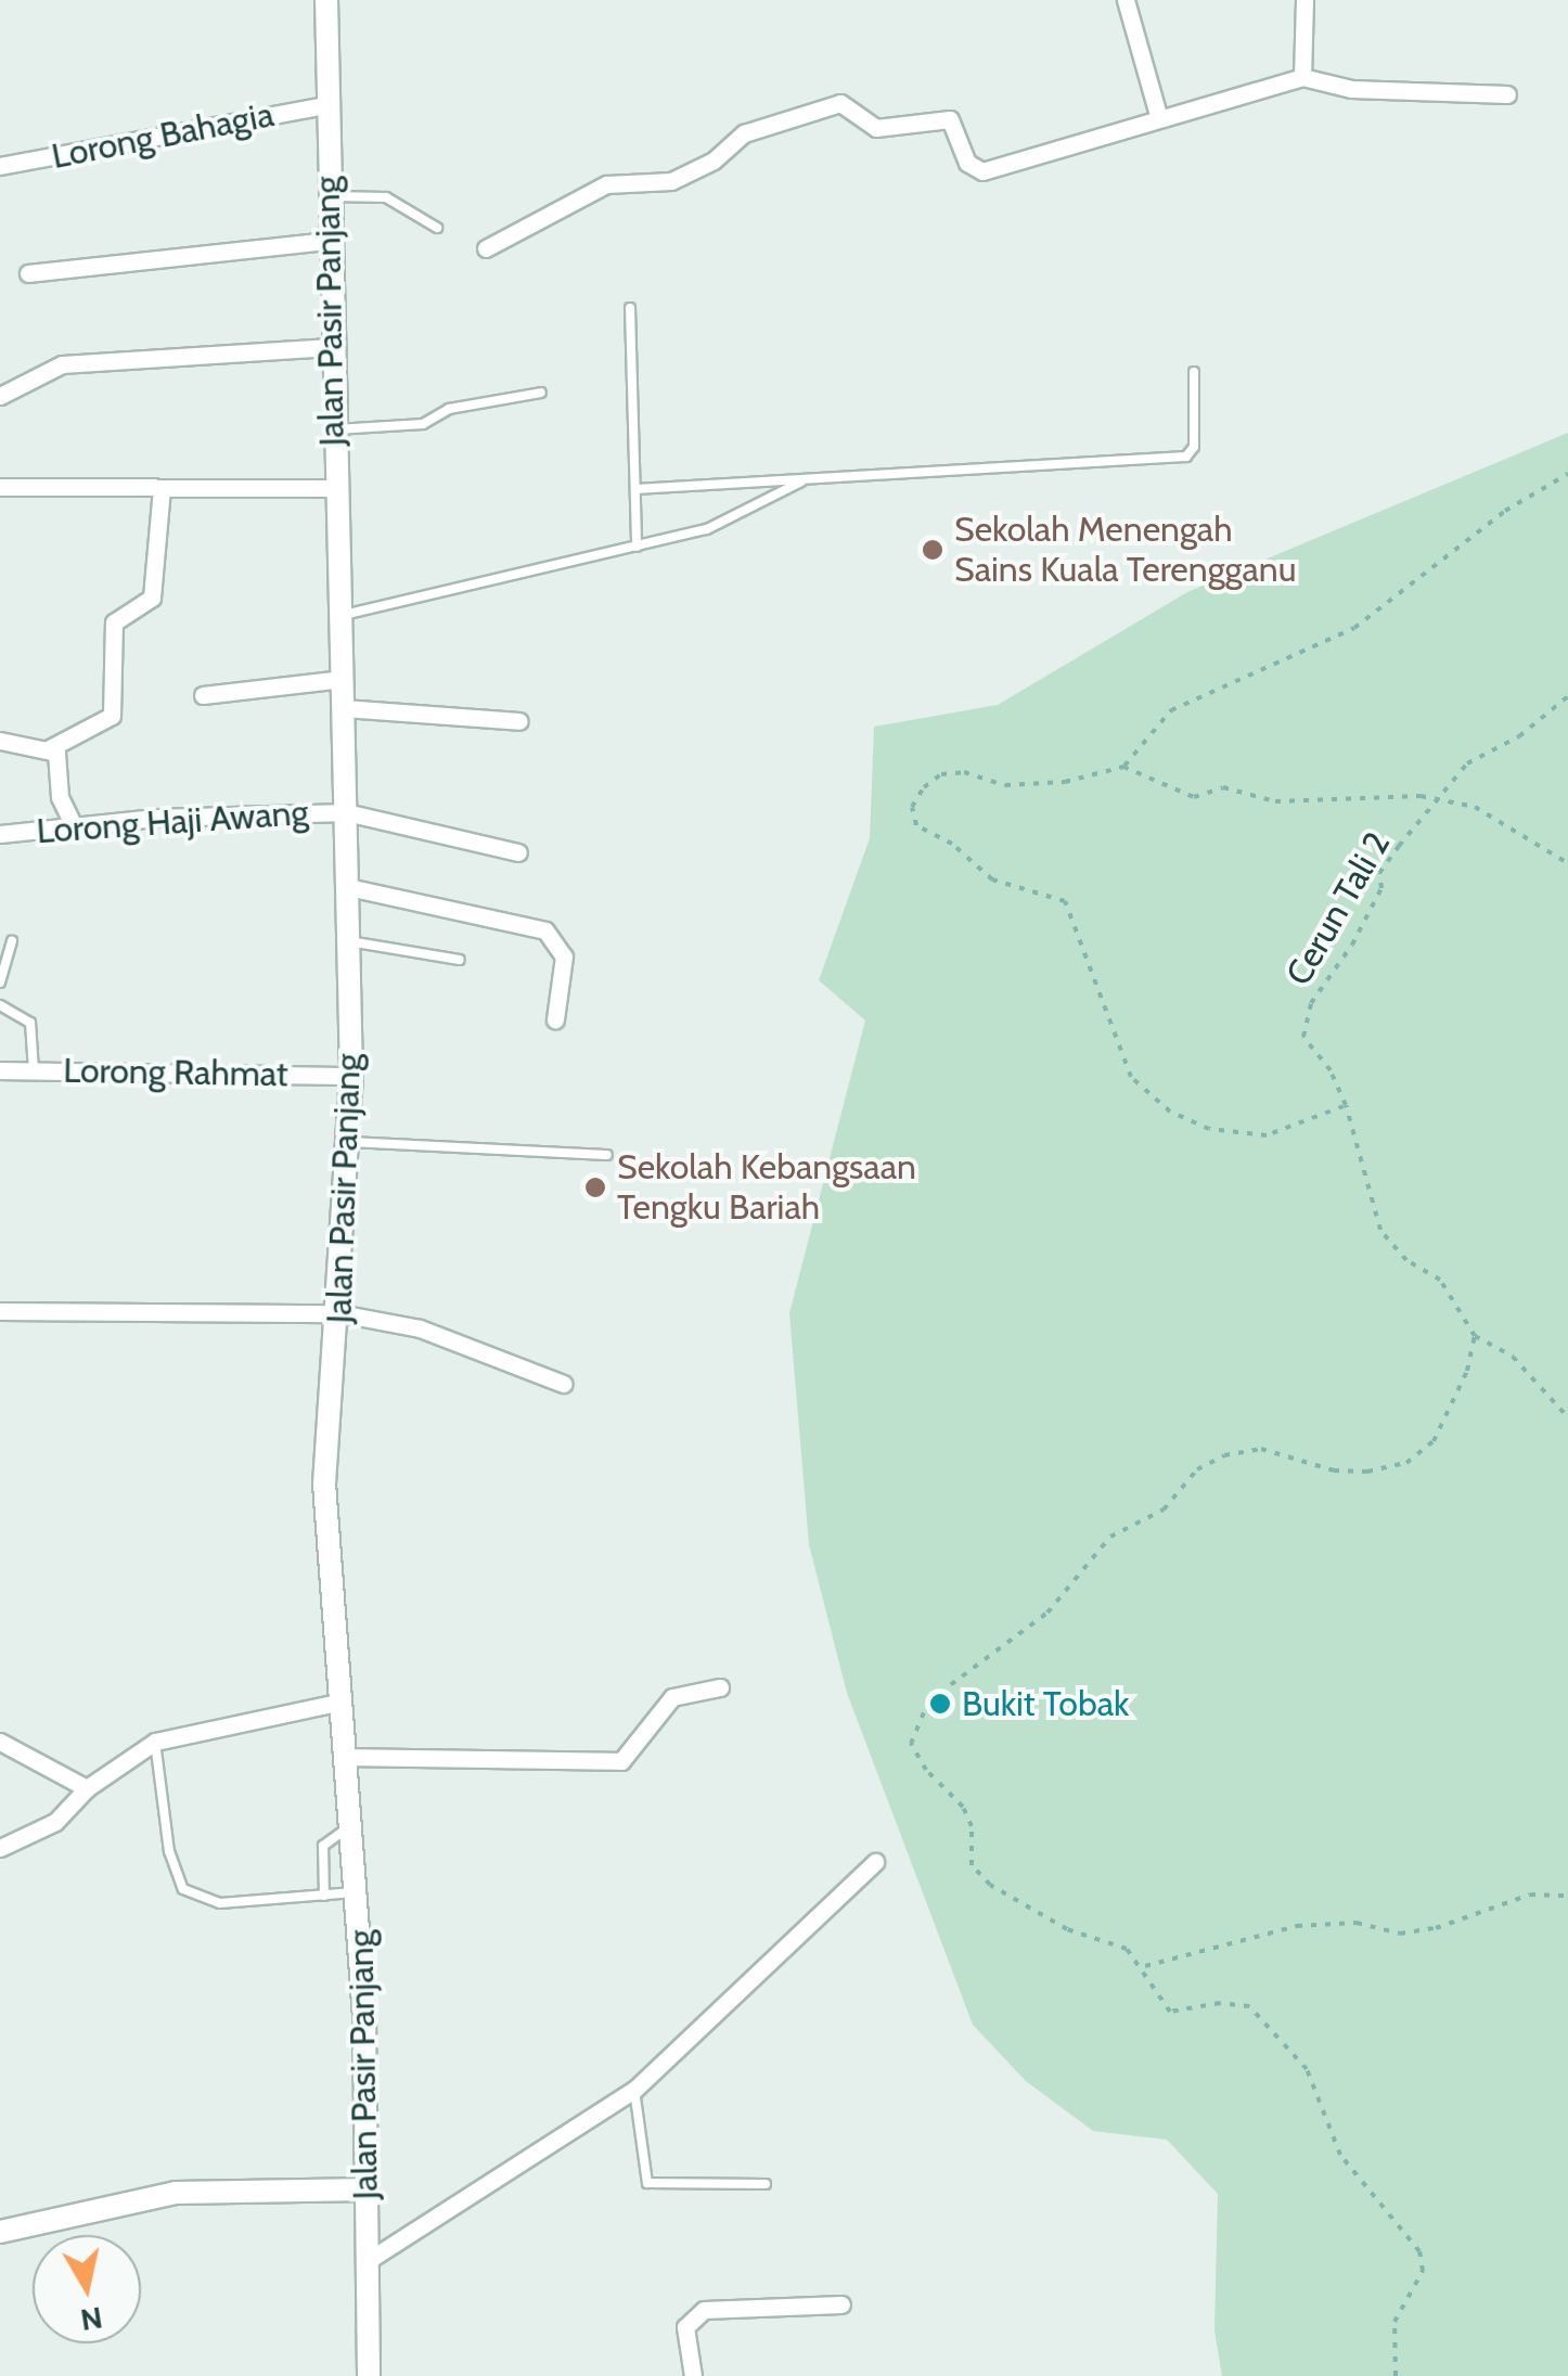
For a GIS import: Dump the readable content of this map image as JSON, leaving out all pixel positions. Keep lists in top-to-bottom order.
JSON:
{
  "streets": {
    "main road": ["Jalan Pasir Panjang"],
    "street": ["Lorong Bahagia", "Lorong Haji Awang", "Lorong Rahmat"],
    "path": ["Cerun Tali 2"]
  },
  "crossings": [
    ["Lorong Bahagia", "Jalan Pasir Panjang"],
    ["Jalan Pasir Panjang", "Lorong Haji Awang"],
    ["Jalan Pasir Panjang", "Lorong Rahmat"]
  ],
  "places": ["Sekolah Menengah Sains Kuala Terengganu", "Sekolah Kebangsaan Tengku Bariah", "Bukit Tobak"],
  "north": "bottom"
}
